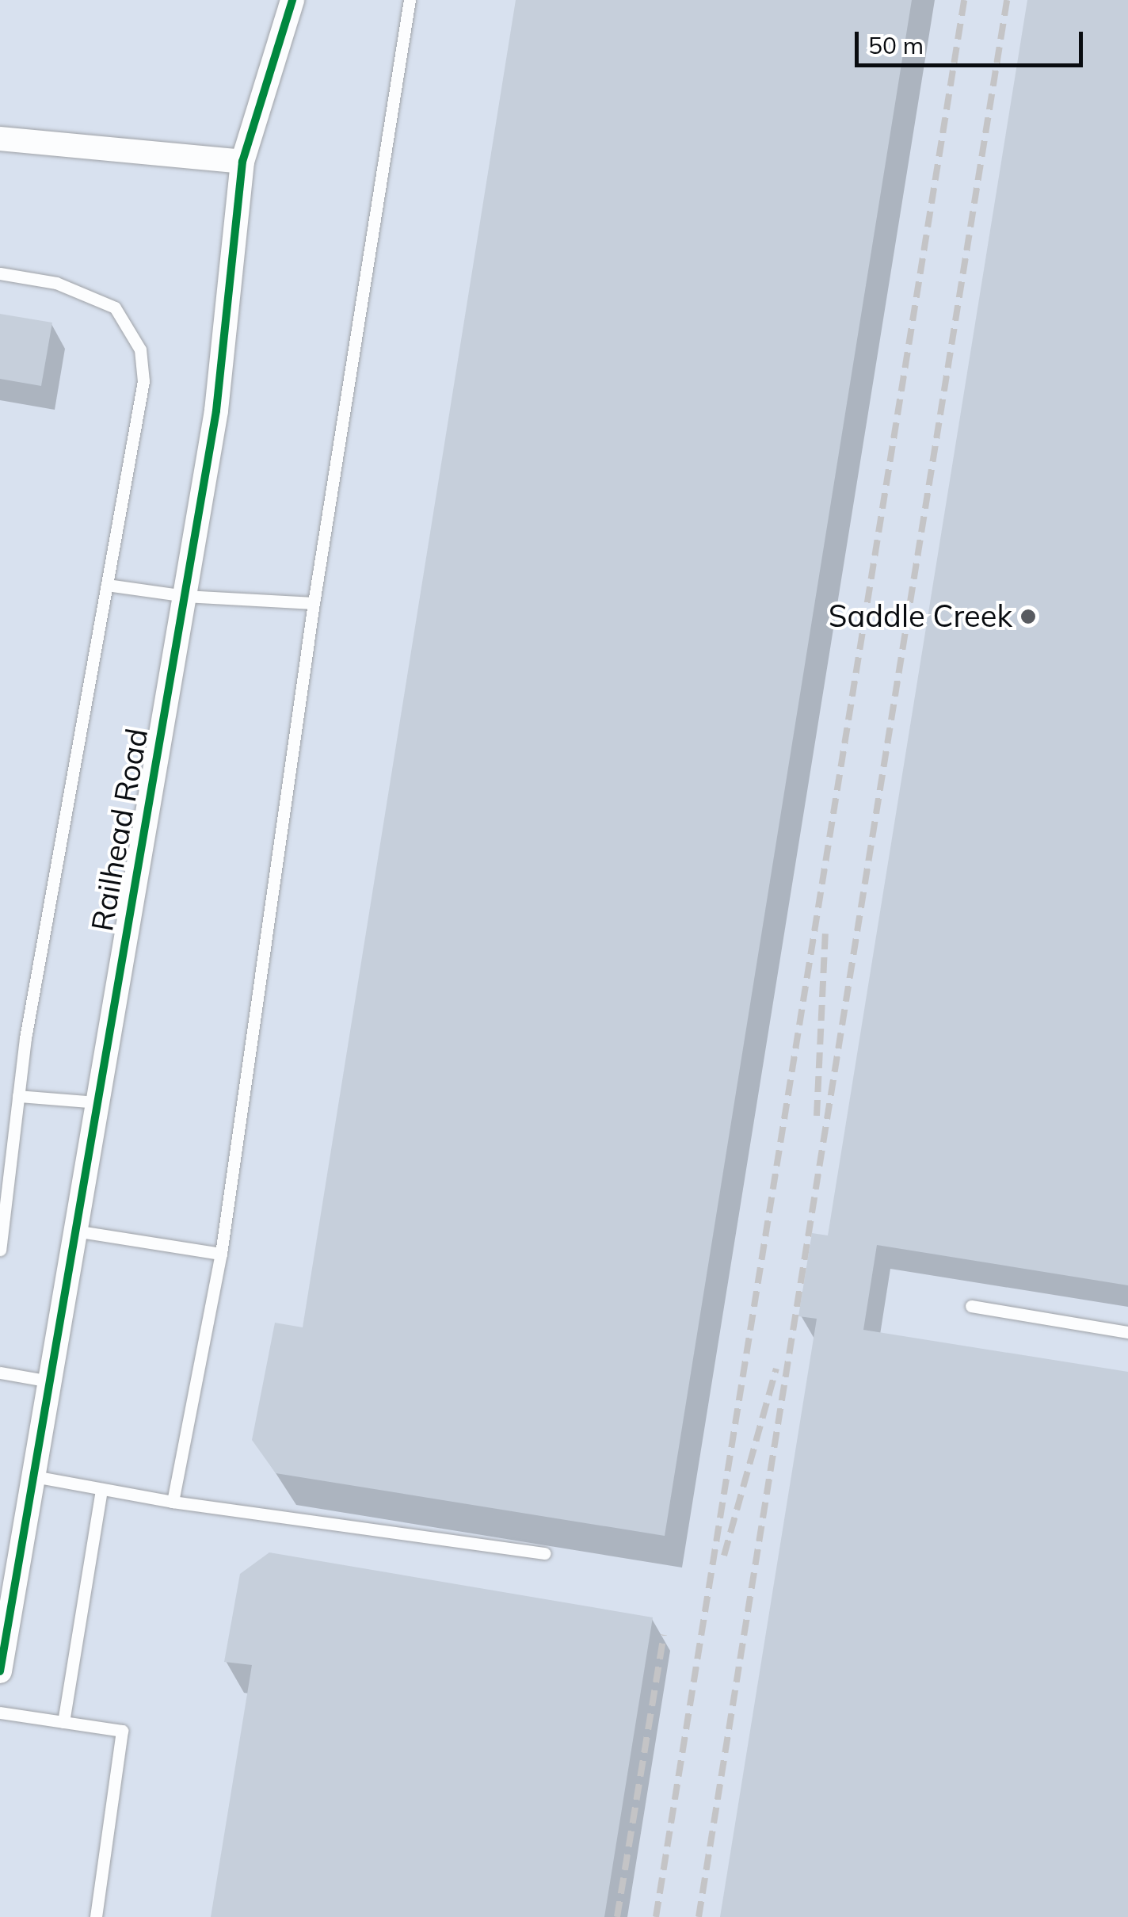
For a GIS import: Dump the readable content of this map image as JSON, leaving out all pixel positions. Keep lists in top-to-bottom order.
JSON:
{
  "streets": {
    "street": ["Railhead Road"]
  },
  "places": ["Saddle Creek"],
  "scale_bar": "50 m"
}
